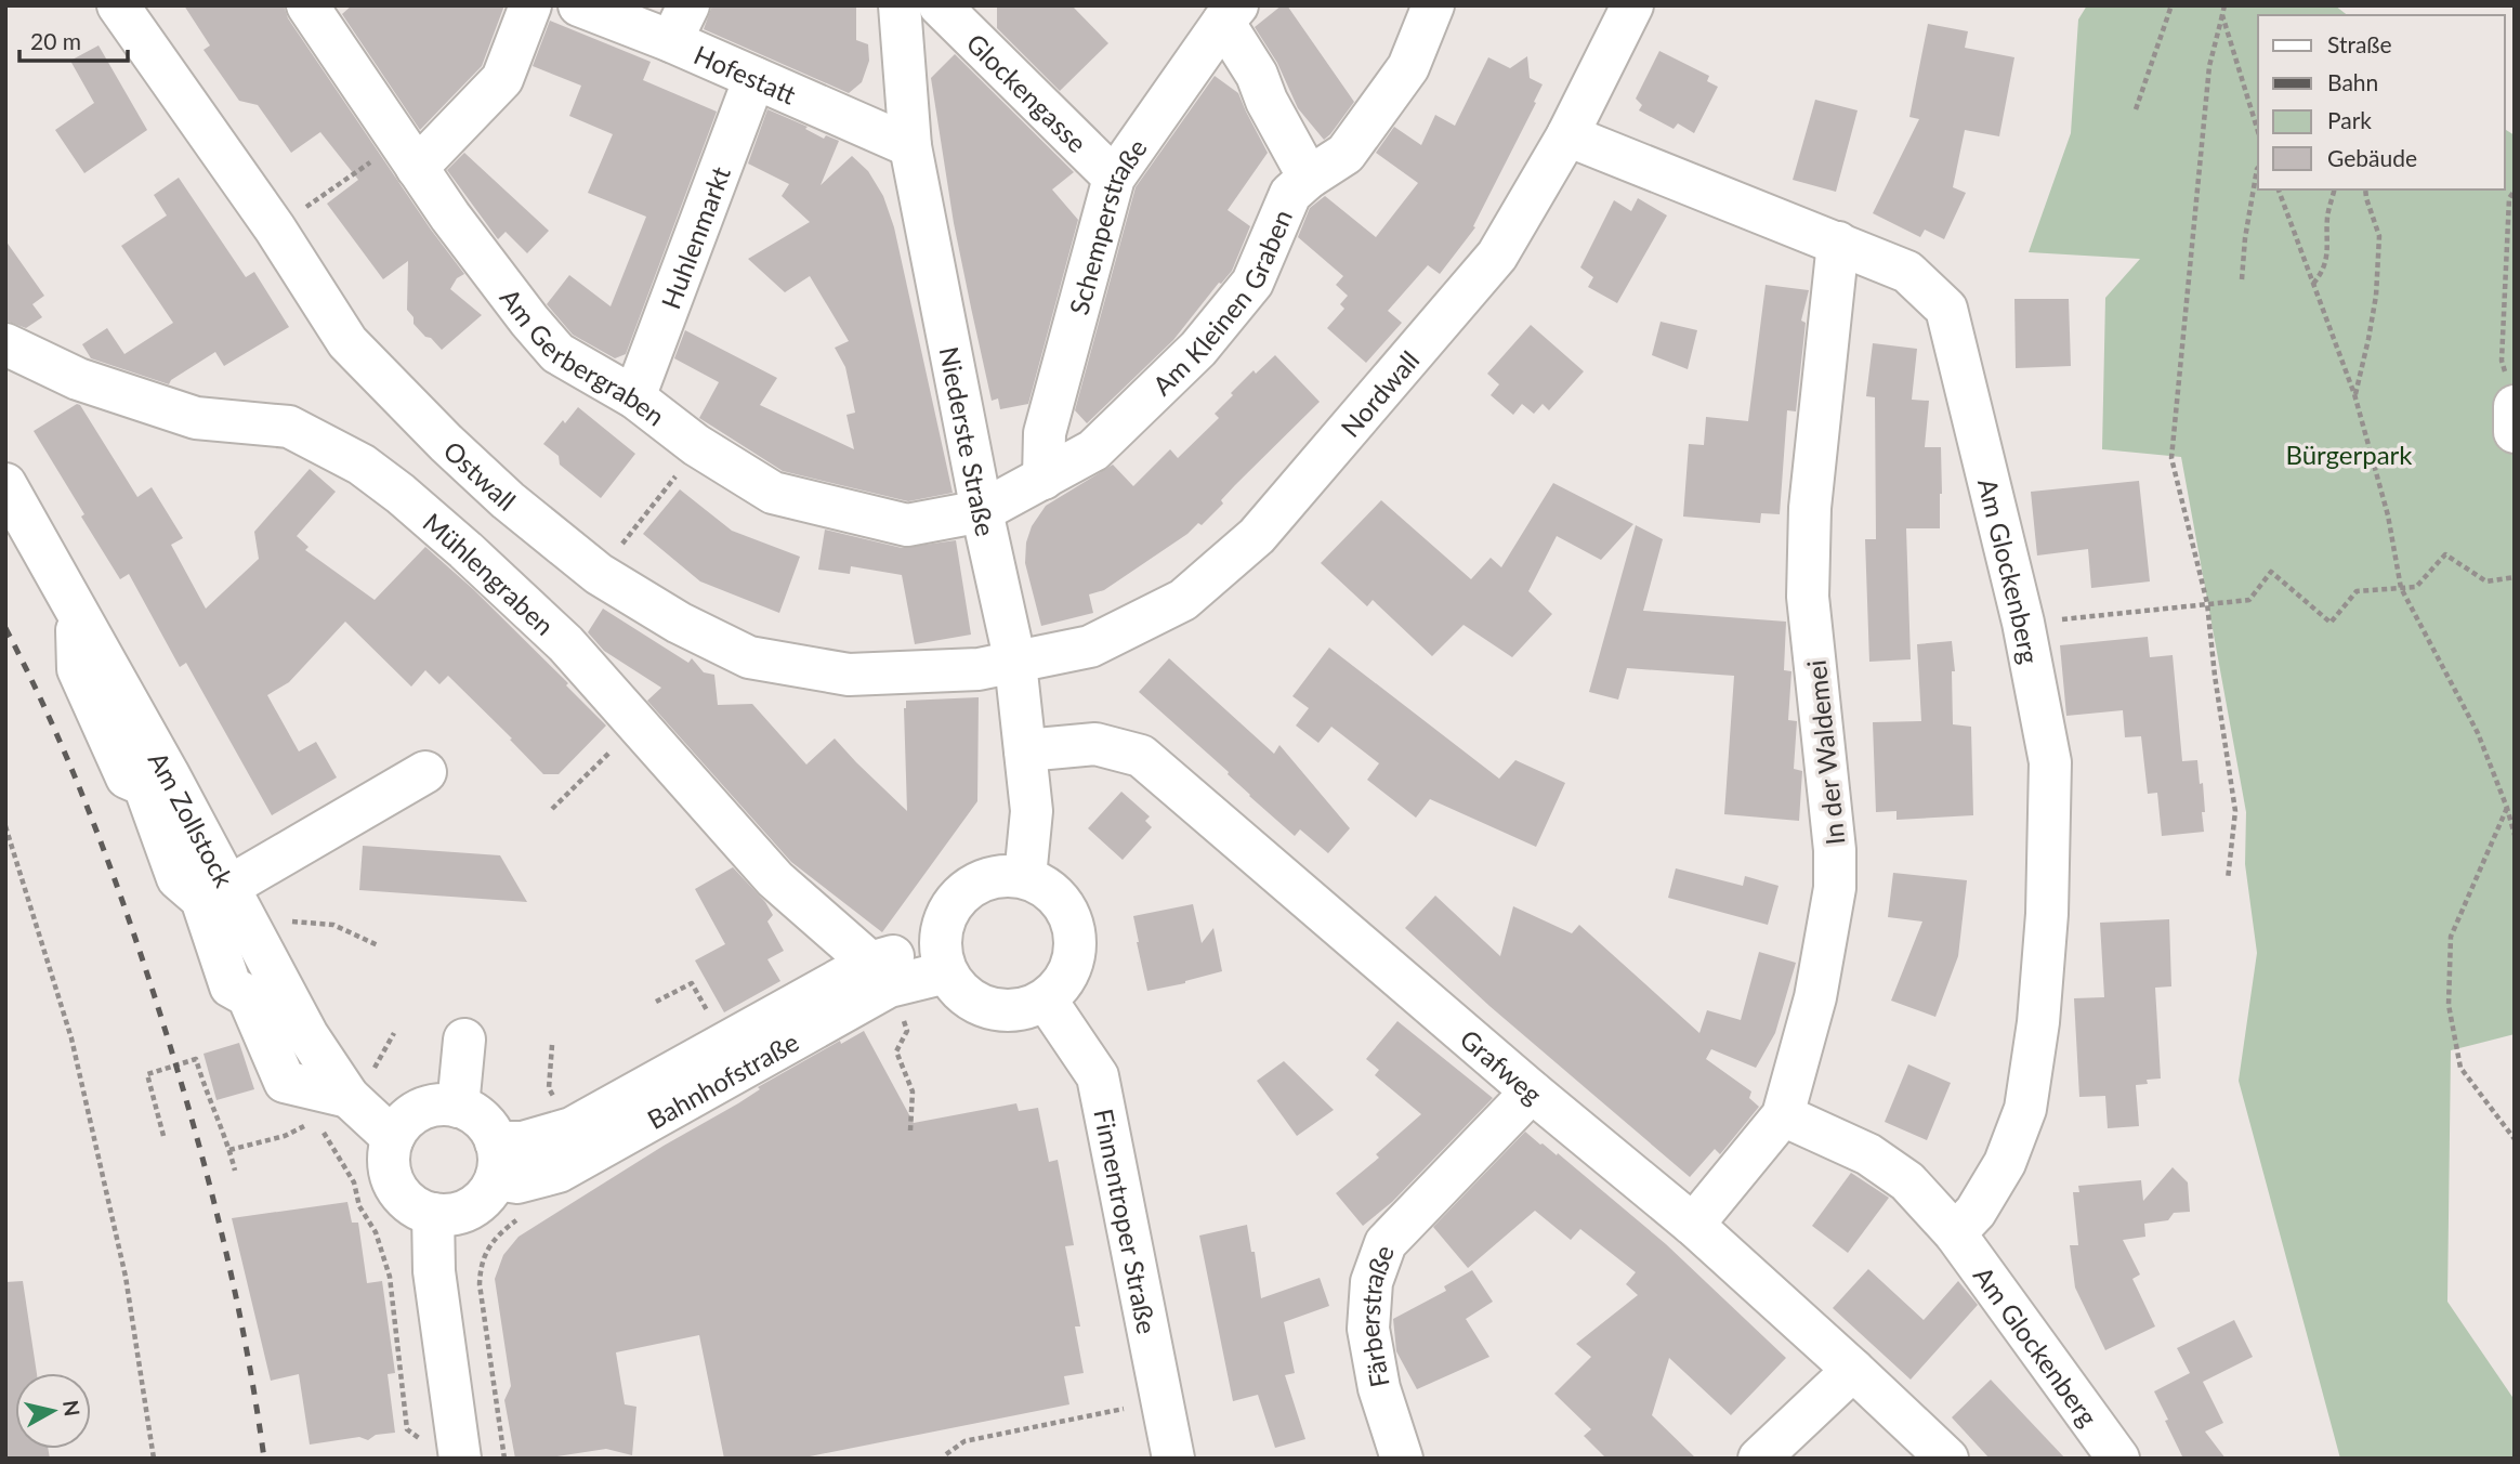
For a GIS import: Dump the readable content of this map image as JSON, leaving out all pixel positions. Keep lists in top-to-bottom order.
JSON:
{
  "streets": {
    "street": [
      "Hofestatt",
      "Glockengasse",
      "Schemperstraße",
      "Huhlenmarkt",
      "Am Kleinen Graben",
      "Am Gerbergraben",
      "Nordwall",
      "Niederste Straße",
      "Ostwall",
      "Am Glockenberg",
      "Mühlengraben",
      "In der Waldemei",
      "Am Zollstock",
      "Grafweg",
      "Bahnhofstraße",
      "Finnentroper Straße",
      "Färberstraße"
    ]
  },
  "crossings": [
    ["Hofestatt", "Huhlenmarkt"],
    ["Hofestatt", "Niederste Straße"],
    ["Glockengasse", "Schemperstraße"],
    ["Schemperstraße", "Am Kleinen Graben"],
    ["Huhlenmarkt", "Am Gerbergraben"],
    ["Am Kleinen Graben", "Am Gerbergraben"],
    ["Am Kleinen Graben", "Niederste Straße"],
    ["Am Gerbergraben", "Niederste Straße"],
    ["Nordwall", "Niederste Straße"],
    ["Nordwall", "Ostwall"],
    ["Nordwall", "Am Glockenberg"],
    ["Niederste Straße", "Ostwall"],
    ["Niederste Straße", "Grafweg"],
    ["Niederste Straße", "Bahnhofstraße"],
    ["Niederste Straße", "Finnentroper Straße"],
    ["Am Glockenberg", "In der Waldemei"],
    ["Mühlengraben", "Bahnhofstraße"],
    ["In der Waldemei", "Grafweg"],
    ["Am Zollstock", "Bahnhofstraße"],
    ["Grafweg", "Färberstraße"],
    ["Bahnhofstraße", "Finnentroper Straße"]
  ],
  "parks": ["Bürgerpark"],
  "legend": [
    "Straße",
    "Bahn",
    "Park",
    "Gebäude"
  ],
  "scale_bar": "20 m",
  "north": "right"
}
